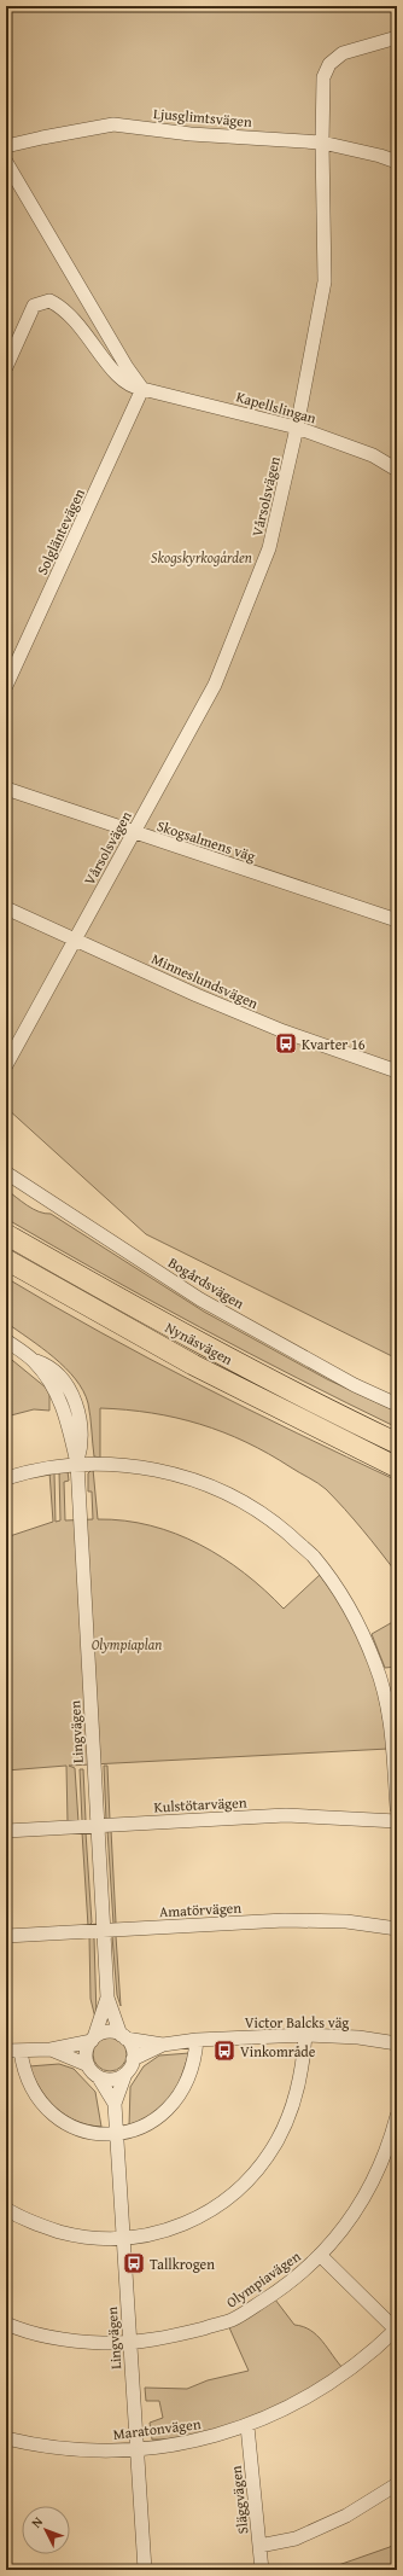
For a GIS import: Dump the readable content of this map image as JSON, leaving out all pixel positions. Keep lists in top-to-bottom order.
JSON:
{
  "streets": {
    "highway": ["Nynäsvägen"],
    "street": [
      "Ljusglimtsvägen",
      "Kapellslingan",
      "Vårsolsvägen",
      "Solgläntevägen",
      "Skogsalmens väg",
      "Minneslundsvägen",
      "Bogårdsvägen",
      "Lingvägen",
      "Kulstötarvägen",
      "Amatörvägen",
      "Victor Balcks väg",
      "Olympiavägen",
      "Maratonvägen",
      "Släggvägen"
    ]
  },
  "crossings": [
    ["Ljusglimtsvägen", "Vårsolsvägen"],
    ["Kapellslingan", "Vårsolsvägen"],
    ["Kapellslingan", "Solgläntevägen"],
    ["Vårsolsvägen", "Skogsalmens väg"],
    ["Vårsolsvägen", "Minneslundsvägen"],
    ["Lingvägen", "Kulstötarvägen"],
    ["Lingvägen", "Amatörvägen"],
    ["Lingvägen", "Victor Balcks väg"],
    ["Lingvägen", "Olympiavägen"],
    ["Lingvägen", "Maratonvägen"],
    ["Maratonvägen", "Släggvägen"]
  ],
  "parks": ["Skogskyrkogården", "Olympiaplan"],
  "places": {
    "bus stop": ["Kvarter 16", "Vinkområde", "Tallkrogen"]
  },
  "north": "top left"
}
